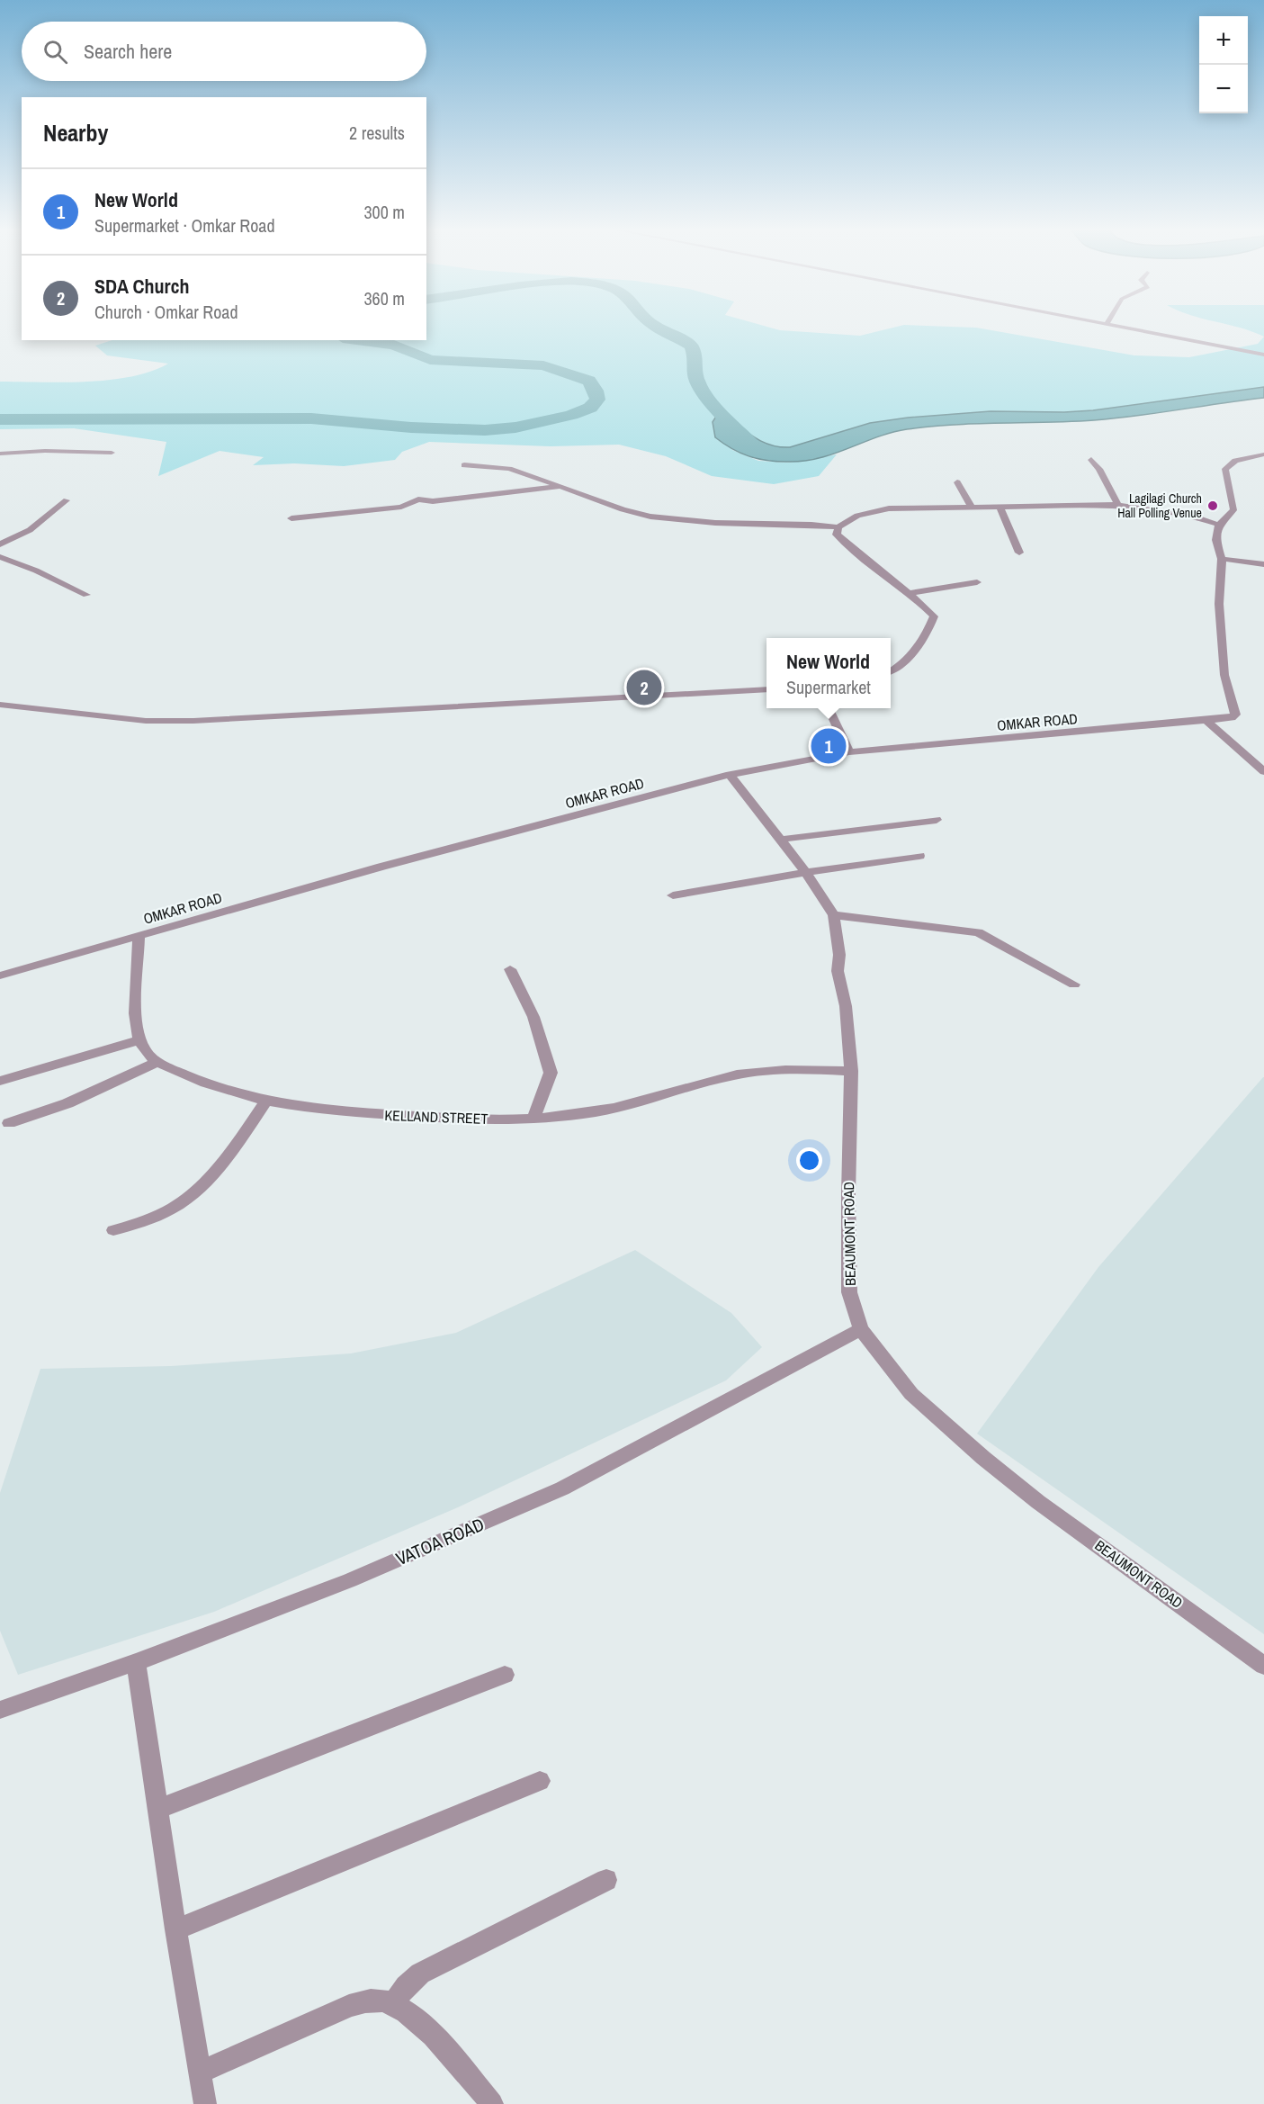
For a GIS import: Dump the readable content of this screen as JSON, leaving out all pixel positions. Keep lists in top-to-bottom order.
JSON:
{
  "streets": {
    "street": [
      "OMKAR ROAD",
      "KELLAND STREET",
      "BEAUMONT ROAD",
      "VATOA ROAD"
    ]
  },
  "crossings": [
    ["OMKAR ROAD", "BEAUMONT ROAD"],
    ["KELLAND STREET", "BEAUMONT ROAD"],
    ["BEAUMONT ROAD", "VATOA ROAD"]
  ],
  "places": ["Lagilagi Church Hall Polling Venue"],
  "page": {
    "map_buttons": ["+", "−"],
    "search": "Search here",
    "heading": ["Nearby", "2 results"],
    "list": [
      {
        "mark": "1",
        "name": "New World",
        "note": "Supermarket · Omkar Road",
        "value": "300 m"
      },
      {
        "mark": "2",
        "name": "SDA Church",
        "note": "Church · Omkar Road",
        "value": "360 m"
      }
    ],
    "popup": ["New World", "Supermarket"],
    "pins": ["2", "1"]
  }
}
